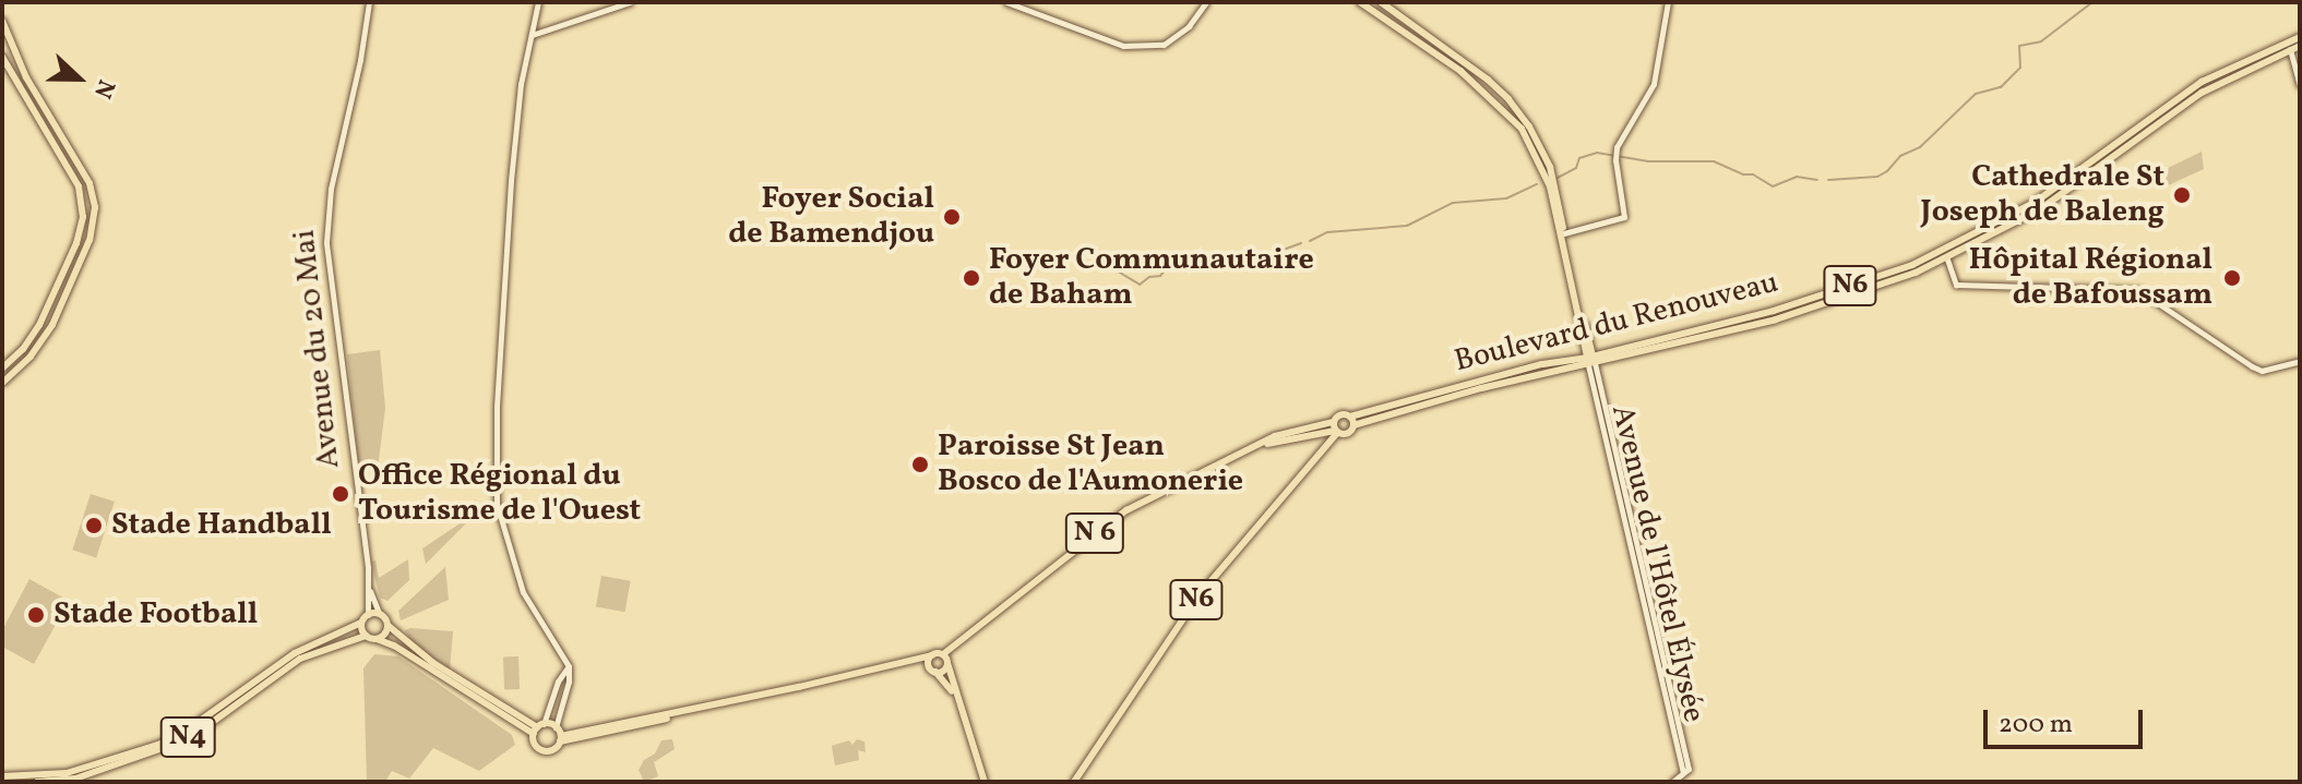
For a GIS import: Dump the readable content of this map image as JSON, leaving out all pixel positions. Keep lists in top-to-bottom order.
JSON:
{
  "streets": {
    "main road": [
      "N6",
      "Boulevard du Renouveau",
      "N 6",
      "N4"
    ],
    "street": ["Avenue du 20 Mai", "Avenue de l'Hôtel Élysée"]
  },
  "crossings": [
    ["N6", "Boulevard du Renouveau"],
    ["N6", "N 6"],
    ["Boulevard du Renouveau", "N 6"],
    ["Boulevard du Renouveau", "Avenue de l'Hôtel Élysée"]
  ],
  "places": [
    "Cathedrale St Joseph de Baleng",
    "Foyer Social de Bamendjou",
    "Foyer Communautaire de Baham",
    "Hôpital Régional de Bafoussam",
    "Paroisse St Jean Bosco de l'Aumonerie",
    "Office Régional du Tourisme de l'Ouest",
    "Stade Handball",
    "Stade Football"
  ],
  "scale_bar": "200 m",
  "north": "right"
}
